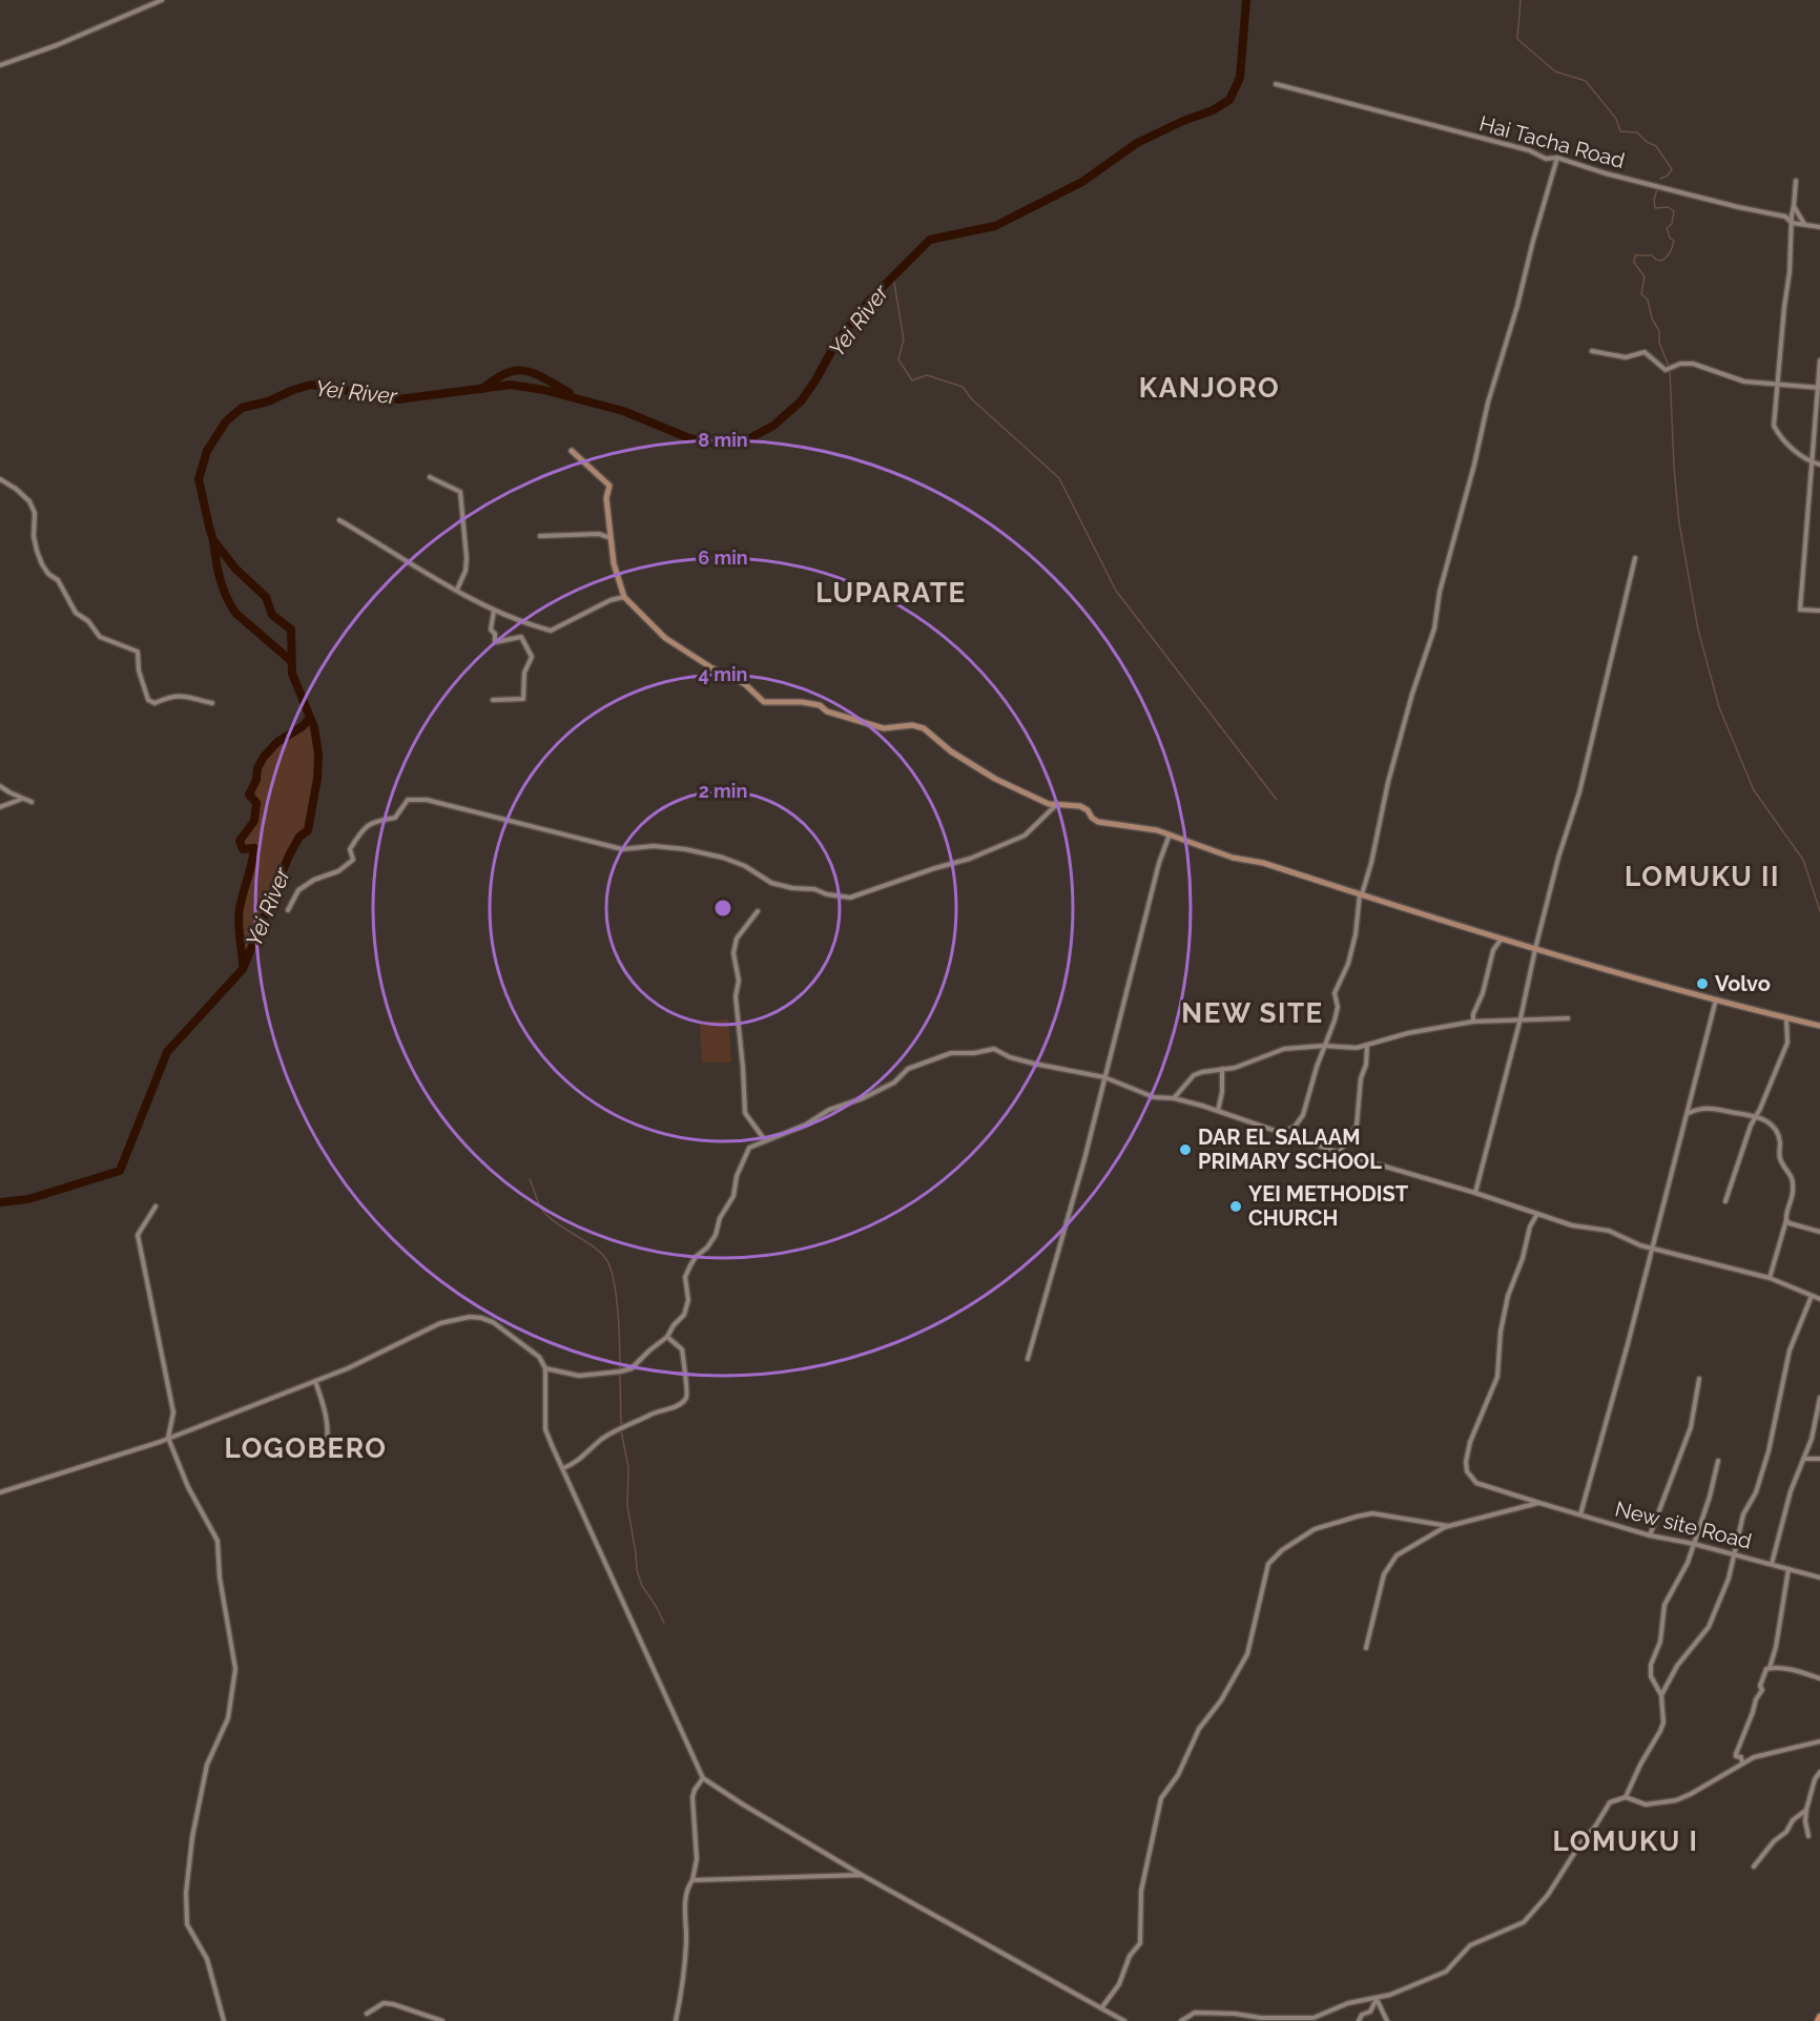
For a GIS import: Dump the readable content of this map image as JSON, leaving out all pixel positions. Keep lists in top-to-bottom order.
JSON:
{
  "streets": {
    "street": ["Hai Tacha Road", "New site Road"]
  },
  "districts": [
    "KANJORO",
    "LUPARATE",
    "LOMUKU II",
    "NEW SITE",
    "LOGOBERO",
    "LOMUKU I"
  ],
  "water": ["Yei River"],
  "places": ["Volvo", "DAR EL SALAAM PRIMARY SCHOOL", "YEI METHODIST CHURCH"],
  "rings": [
    "8 min",
    "6 min",
    "4 min",
    "2 min"
  ]
}
